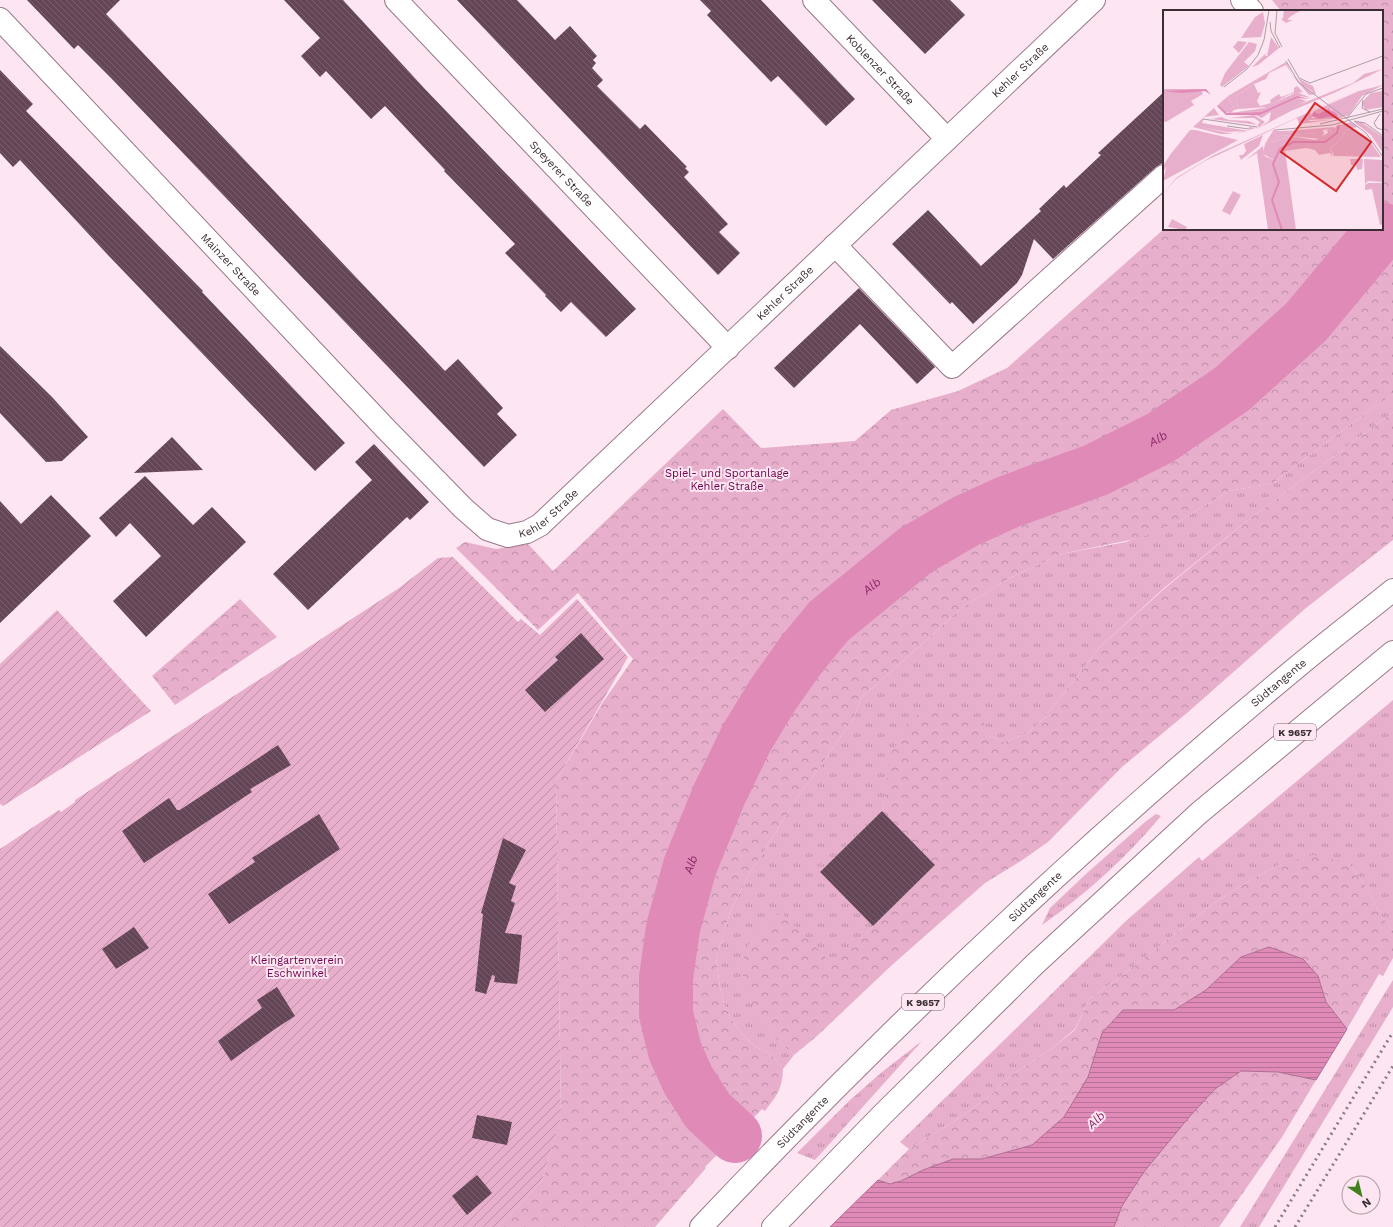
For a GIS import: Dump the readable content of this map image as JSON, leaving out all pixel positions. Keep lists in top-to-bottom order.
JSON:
{
  "streets": {
    "main road": [
      "Koblenzer Straße",
      "Kehler Straße",
      "Speyerer Straße",
      "Mainzer Straße",
      "Südtangente",
      "K 9657"
    ]
  },
  "crossings": [
    ["Koblenzer Straße", "Kehler Straße"],
    ["Kehler Straße", "Speyerer Straße"],
    ["Kehler Straße", "Mainzer Straße"]
  ],
  "water": ["Alb"],
  "parks": ["Spiel- und Sportanlage Kehler Straße", "Kleingartenverein Eschwinkel"],
  "north": "bottom right"
}
